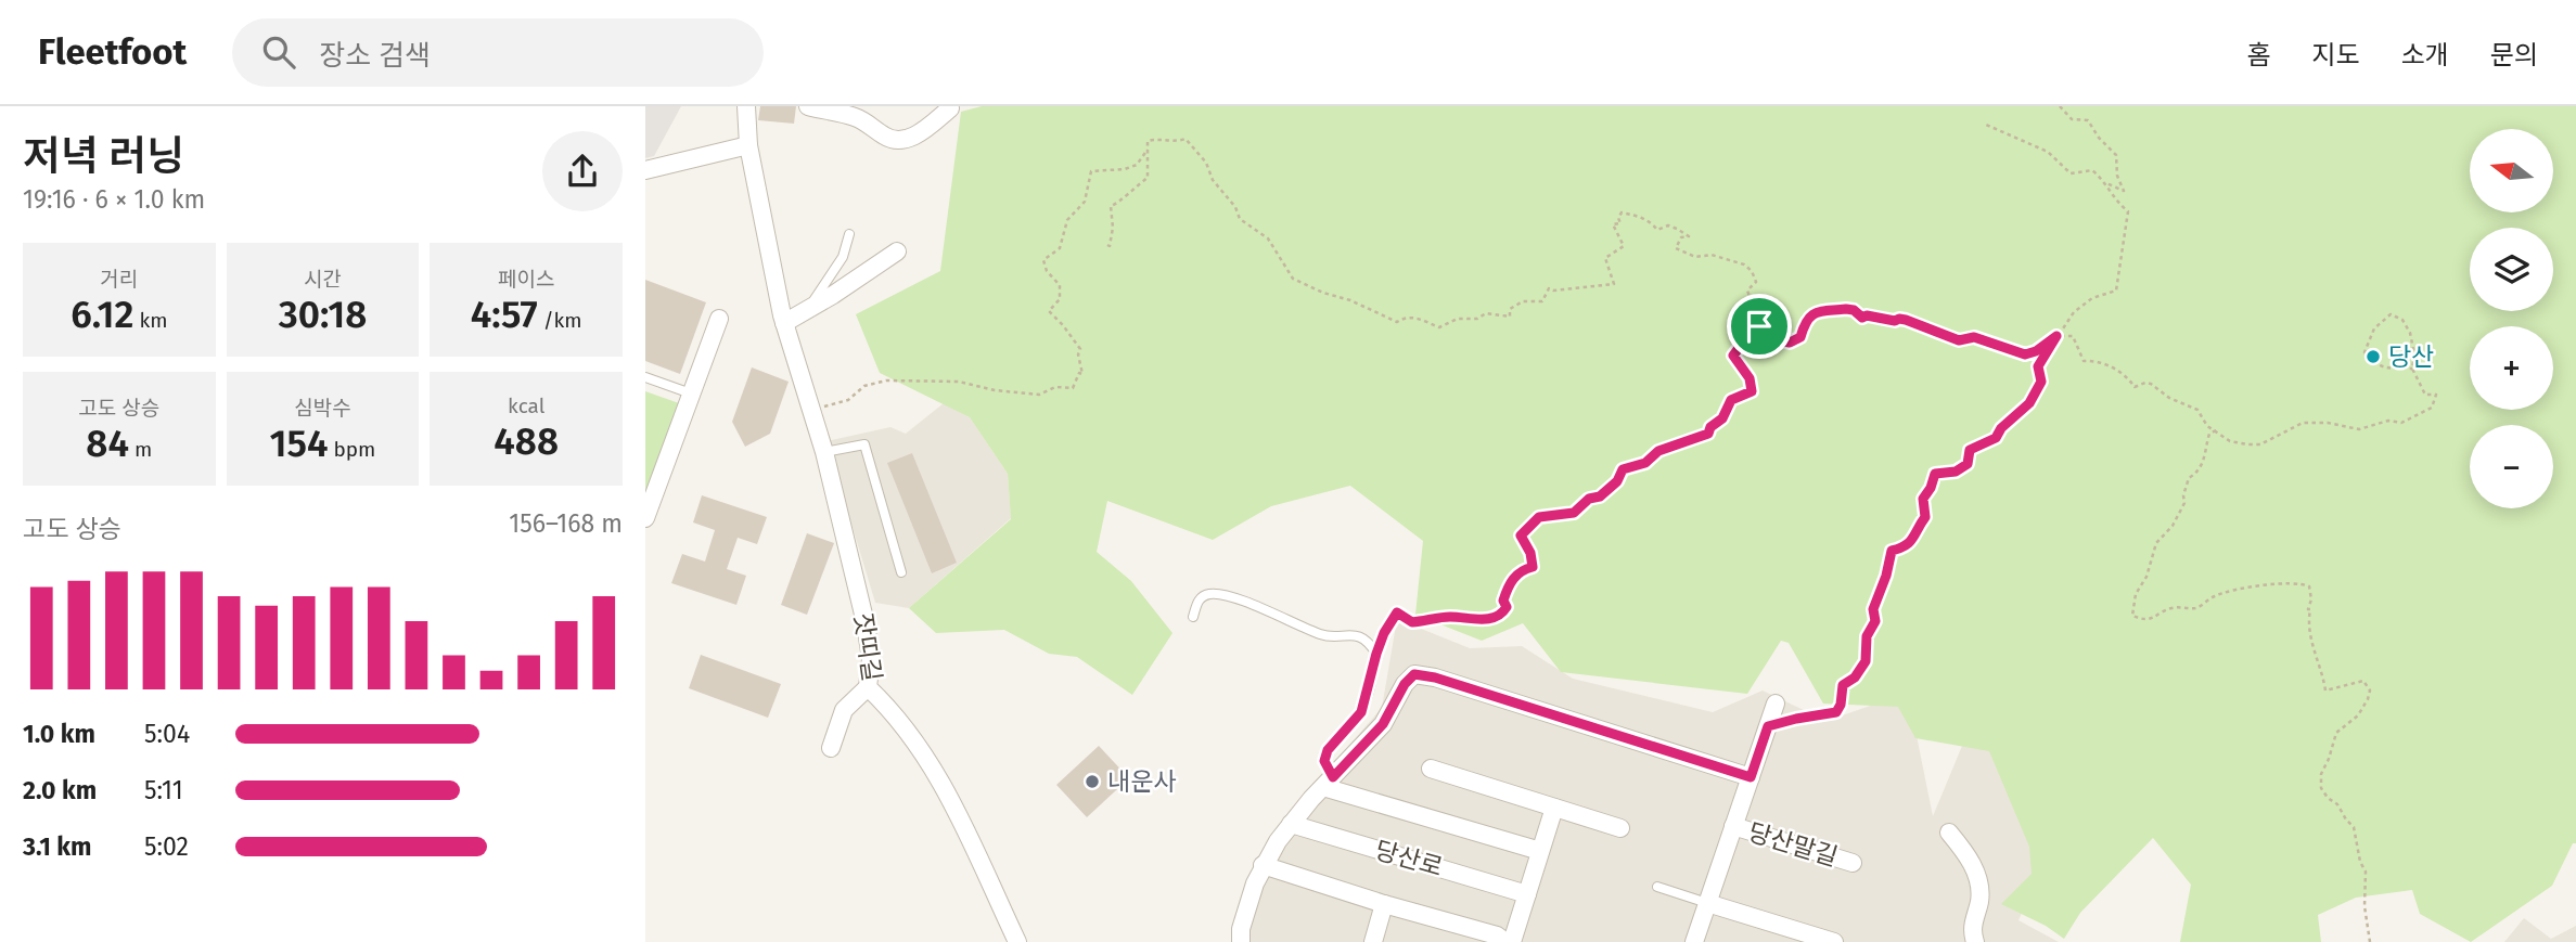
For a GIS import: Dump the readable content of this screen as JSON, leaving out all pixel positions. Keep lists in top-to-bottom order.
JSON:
{
  "streets": {
    "street": ["잣띠길", "당산말길", "당산로"]
  },
  "places": ["당산", "내운사"],
  "north": "left",
  "page": {
    "header": "Fleetfoot",
    "search": "장소 검색",
    "nav": [
      "홈",
      "지도",
      "소개",
      "문의"
    ],
    "heading": ["저녁 러닝", "19:16 · 6 × 1.0 km"],
    "map_buttons": ["+", "−"],
    "stats": [
      ["거리", "6.12 km"],
      ["시간", "30:18"],
      ["페이스", "4:57 /km"],
      ["고도 상승", "84 m"],
      ["심박수", "154 bpm"],
      ["kcal", "488"]
    ],
    "chart": ["고도 상승", "156–168 m"],
    "list": [
      {
        "name": "1.0 km",
        "note": "5:04"
      },
      {
        "name": "2.0 km",
        "note": "5:11"
      },
      {
        "name": "3.1 km",
        "note": "5:02"
      }
    ]
  }
}
